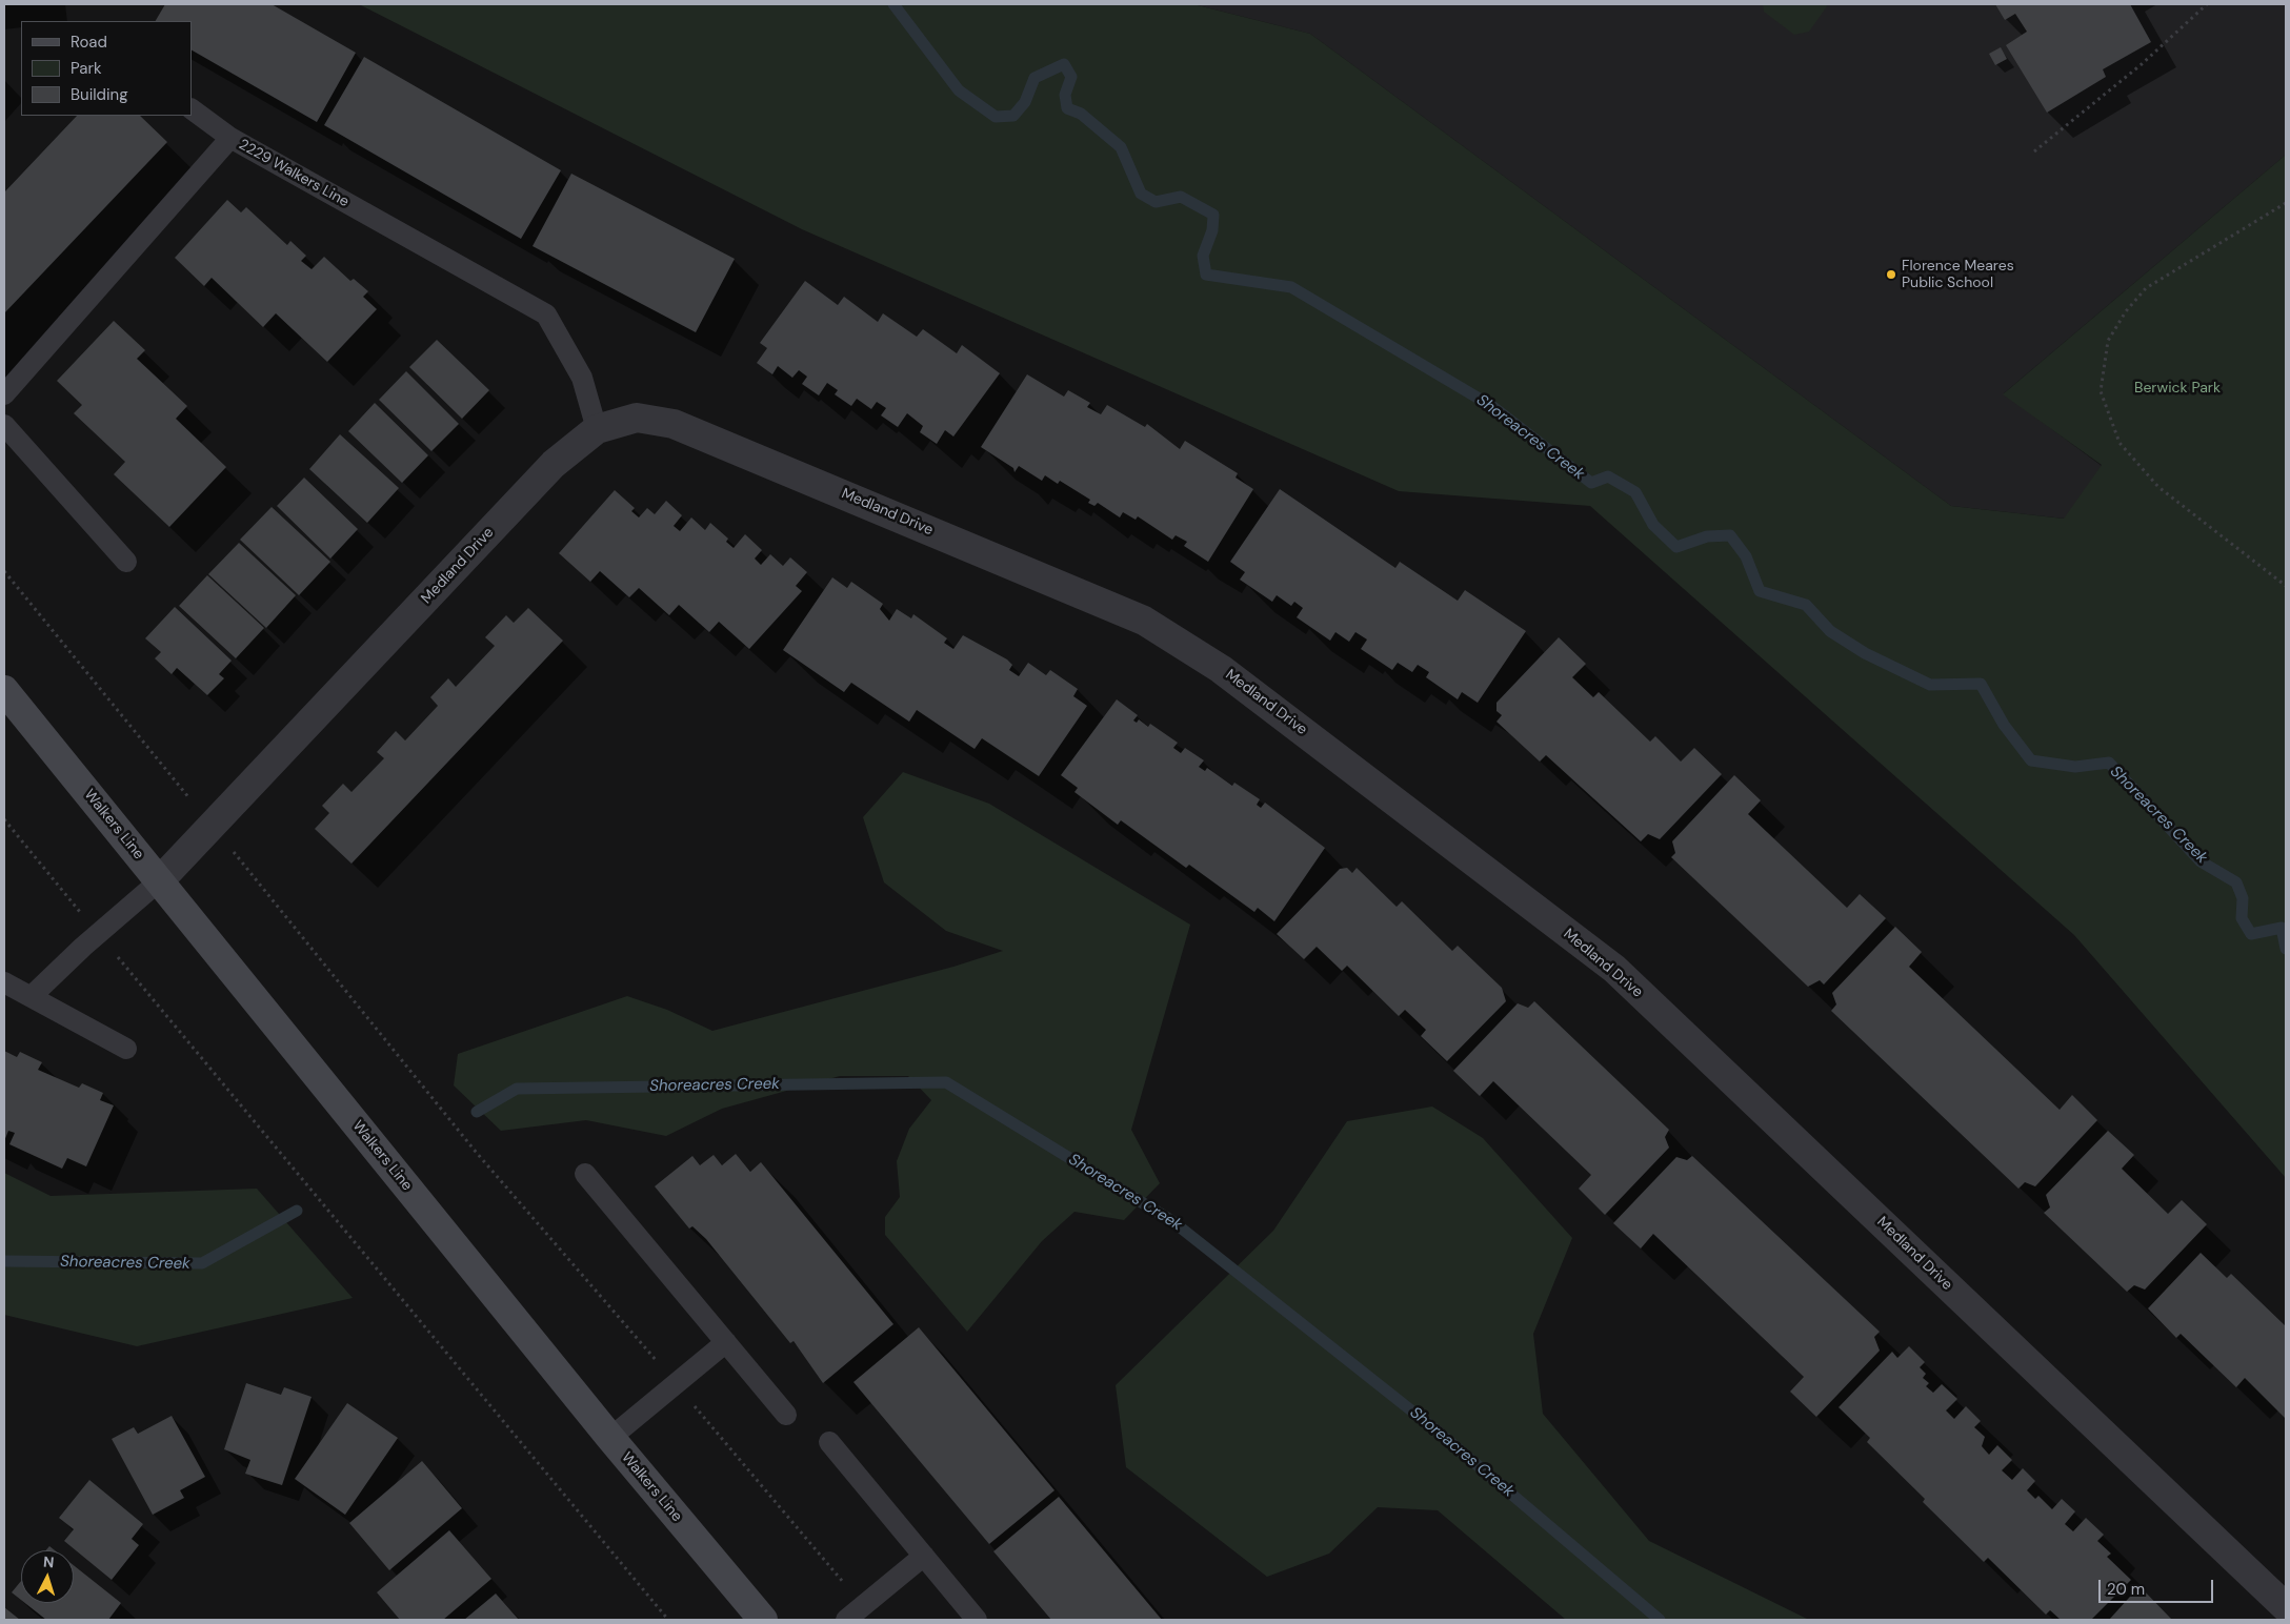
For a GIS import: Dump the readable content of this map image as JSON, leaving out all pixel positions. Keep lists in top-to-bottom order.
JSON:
{
  "streets": {
    "main road": ["Walkers Line"],
    "street": ["Medland Drive"],
    "lane": ["2229 Walkers Line"]
  },
  "crossings": [
    ["2229 Walkers Line", "Medland Drive"],
    ["Medland Drive", "Walkers Line"]
  ],
  "water": ["Shoreacres Creek"],
  "parks": ["Berwick Park"],
  "places": ["Florence Meares Public School"],
  "legend": ["Road", "Park", "Building"],
  "scale_bar": "20 m",
  "north": "top"
}
